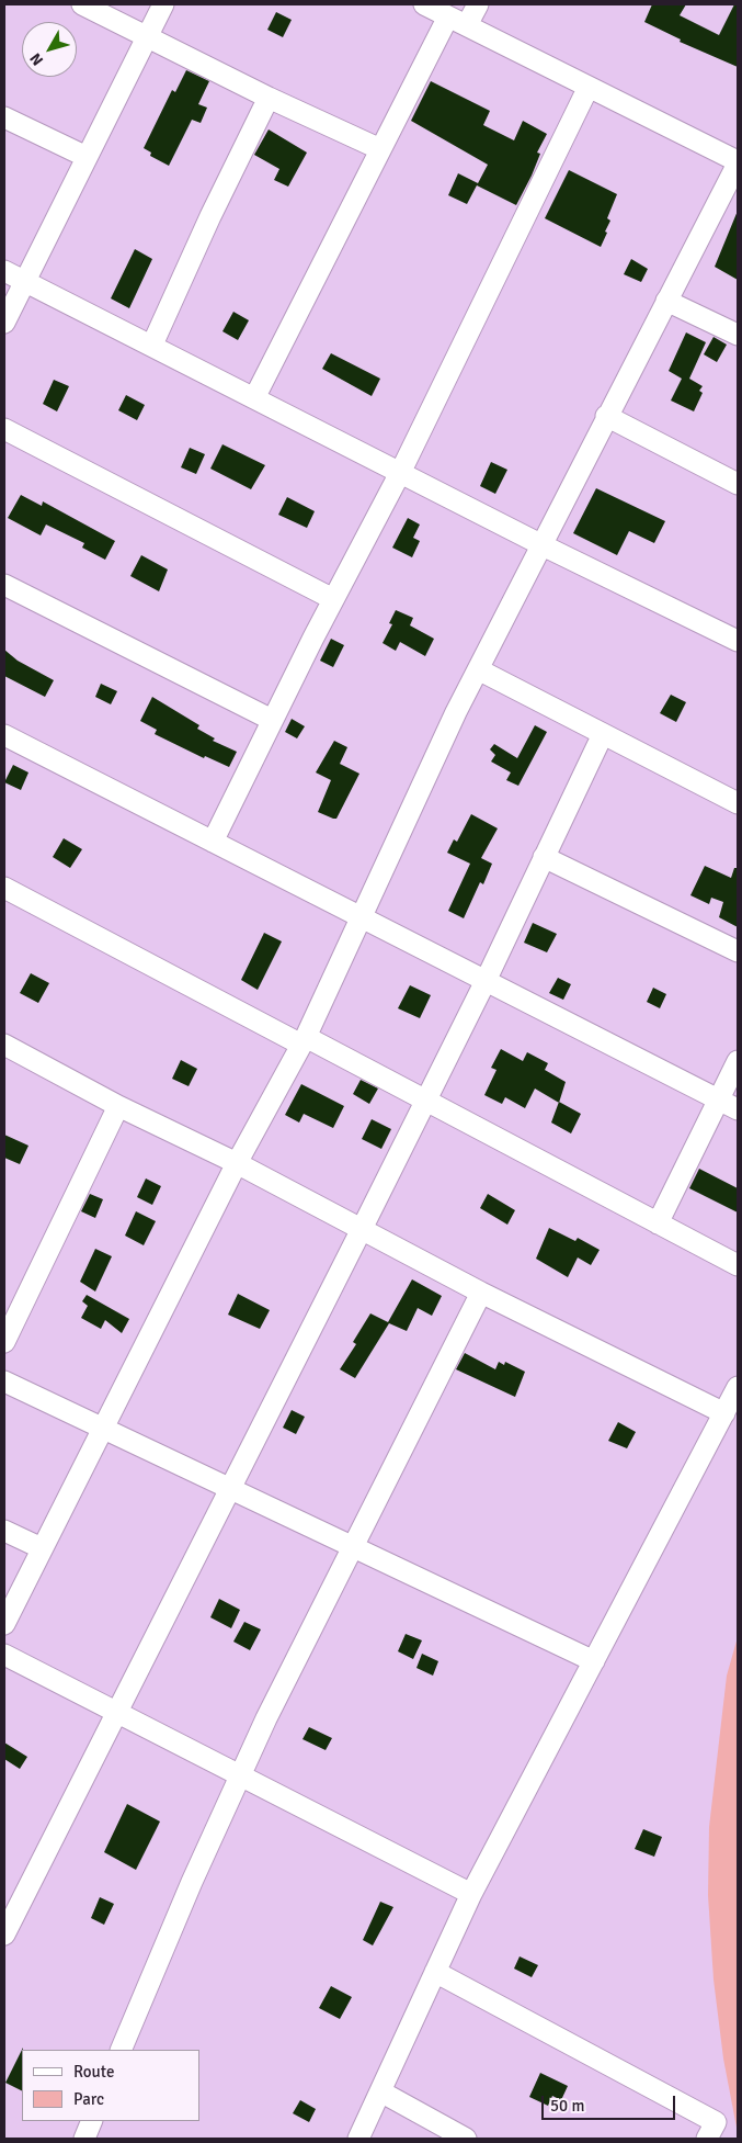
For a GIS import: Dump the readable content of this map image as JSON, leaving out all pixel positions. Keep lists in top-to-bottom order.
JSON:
{
  "legend": ["Route", "Parc"],
  "scale_bar": "50 m",
  "north": "bottom left"
}
